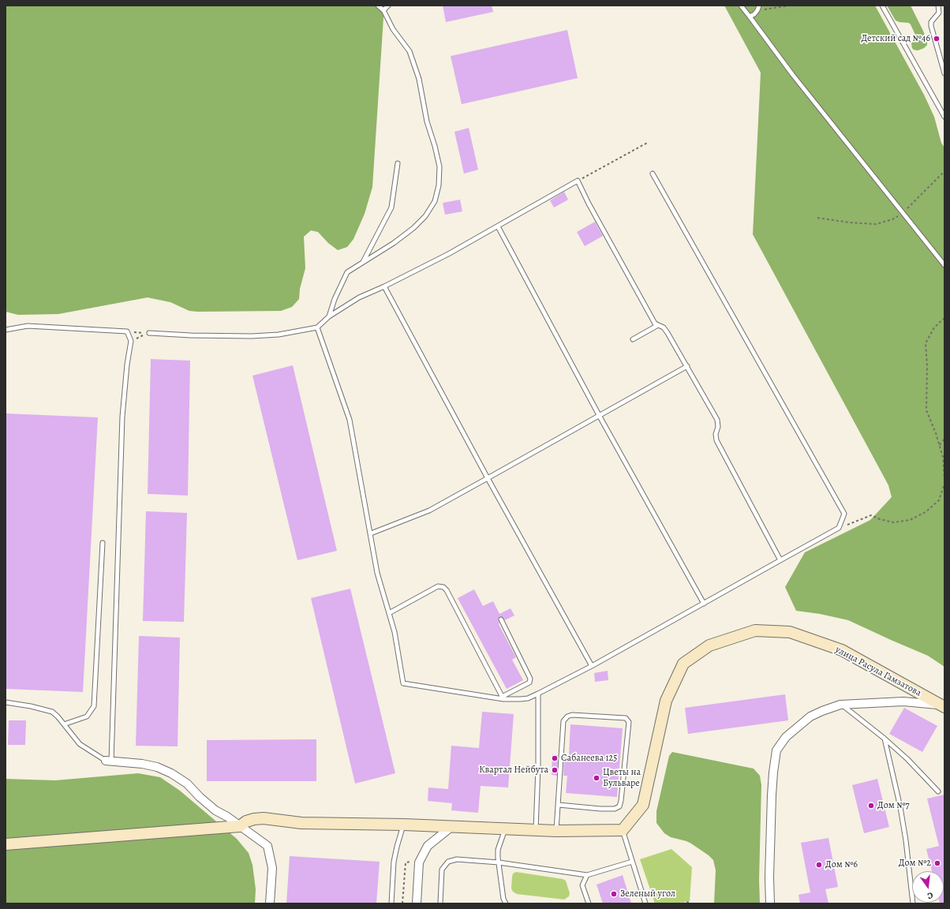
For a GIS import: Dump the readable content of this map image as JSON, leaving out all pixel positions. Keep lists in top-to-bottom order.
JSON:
{
  "streets": {
    "main road": ["улица Расула Гамзатова"]
  },
  "places": [
    "Детский сад №46",
    "Сабанеева 125",
    "Квартал Нейбута",
    "Цветы на Бульваре",
    "Дом №7",
    "Дом №2",
    "Дом №6",
    "Зеленый угол"
  ],
  "north": "bottom"
}
